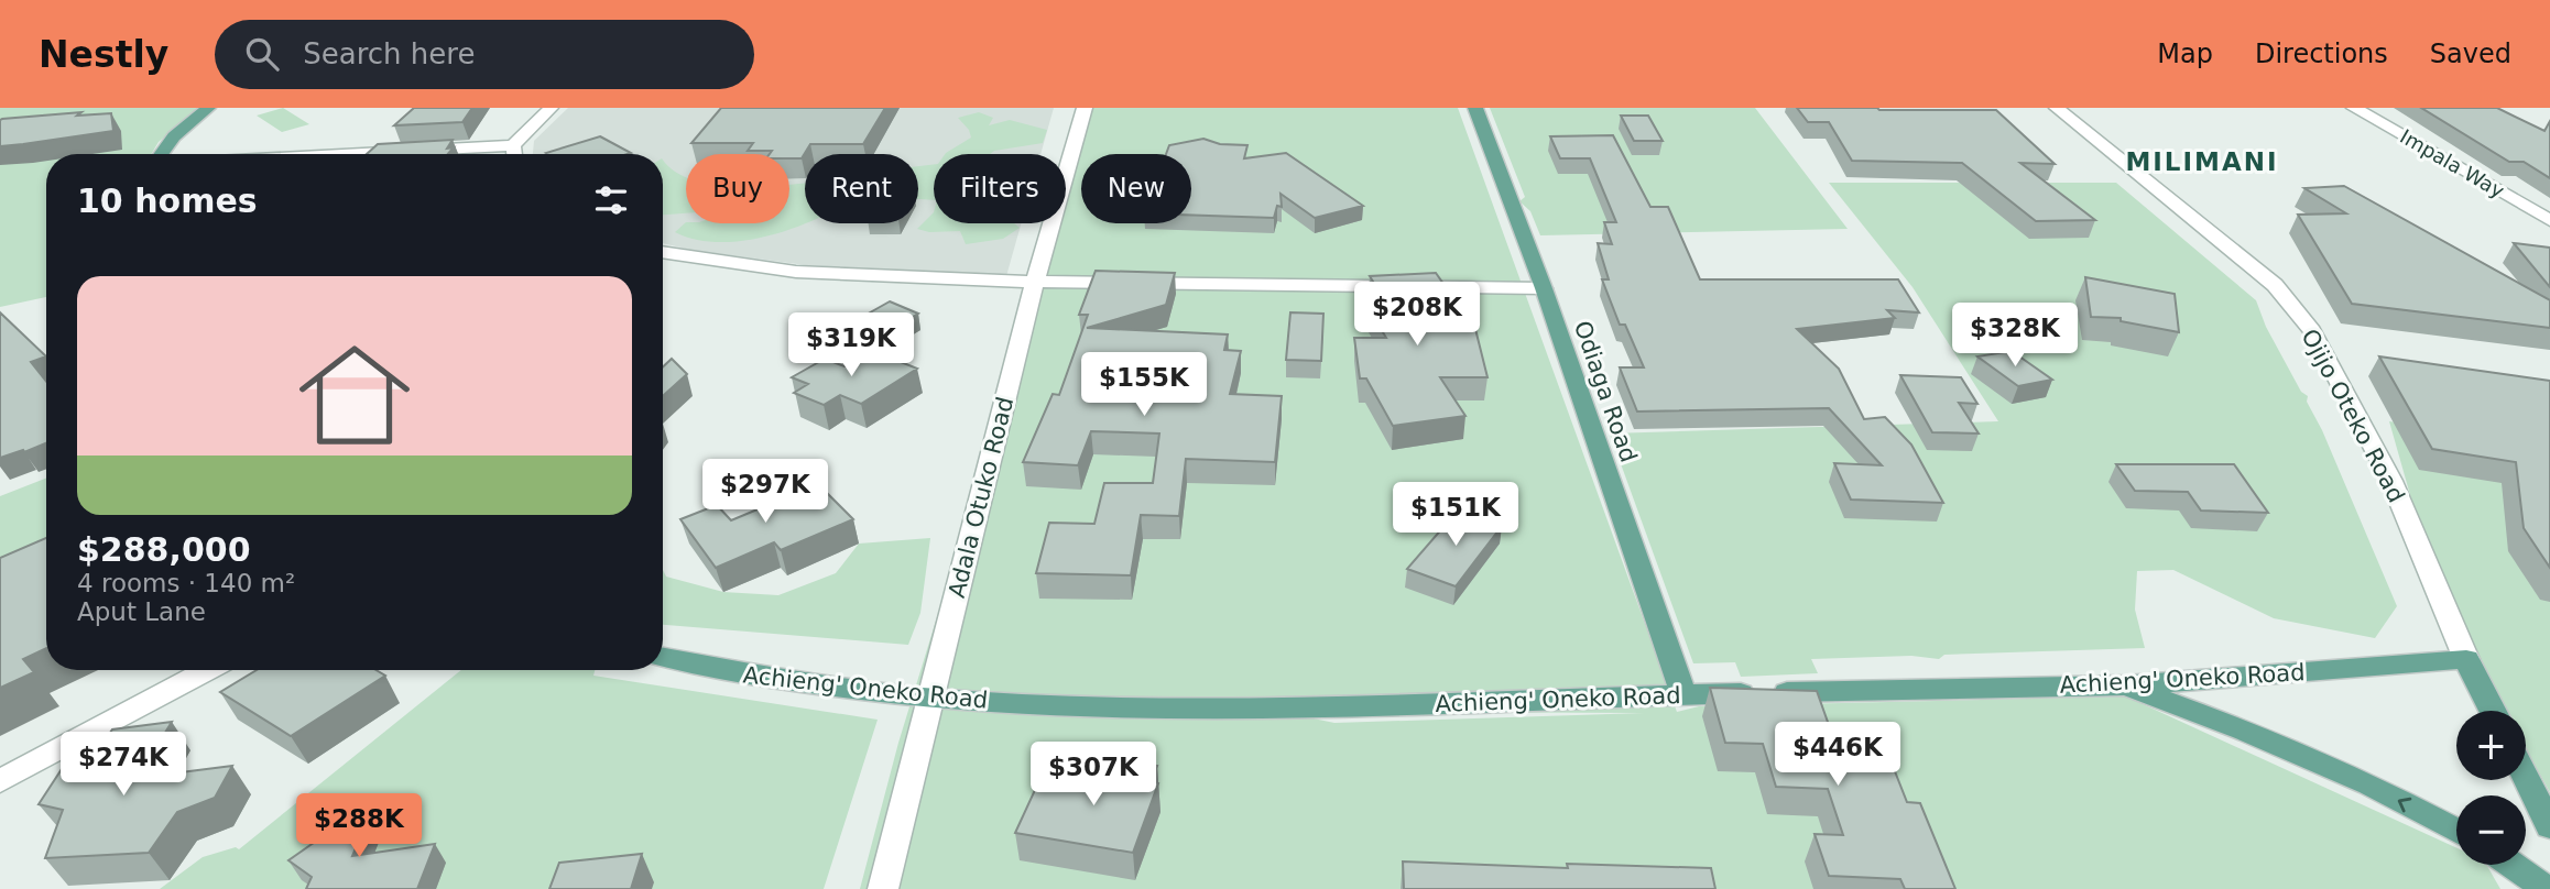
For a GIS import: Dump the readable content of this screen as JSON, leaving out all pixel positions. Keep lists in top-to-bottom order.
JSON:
{
  "streets": {
    "main road": ["Odiaga Road", "Ojijo Oteko Road", "Achieng' Oneko Road"],
    "street": ["Impala Way", "Adala Otuko Road"]
  },
  "crossings": [
    ["Odiaga Road", "Achieng' Oneko Road"],
    ["Ojijo Oteko Road", "Achieng' Oneko Road"],
    ["Adala Otuko Road", "Achieng' Oneko Road"]
  ],
  "districts": ["MILIMANI"],
  "page": {
    "header": "Nestly",
    "search": "Search here",
    "nav": ["Map", "Directions", "Saved"],
    "chip": [
      "Buy",
      "Rent",
      "Filters",
      "New"
    ],
    "heading": "10 homes",
    "list": [
      {
        "name": "$288,000",
        "note": "4 rooms · 140 m² · Aput Lane"
      }
    ],
    "price": [
      "$208K",
      "$328K",
      "$319K",
      "$155K",
      "$297K",
      "$151K",
      "$446K",
      "$274K",
      "$307K",
      "$288K"
    ],
    "map_buttons": ["+", "−"]
  }
}
